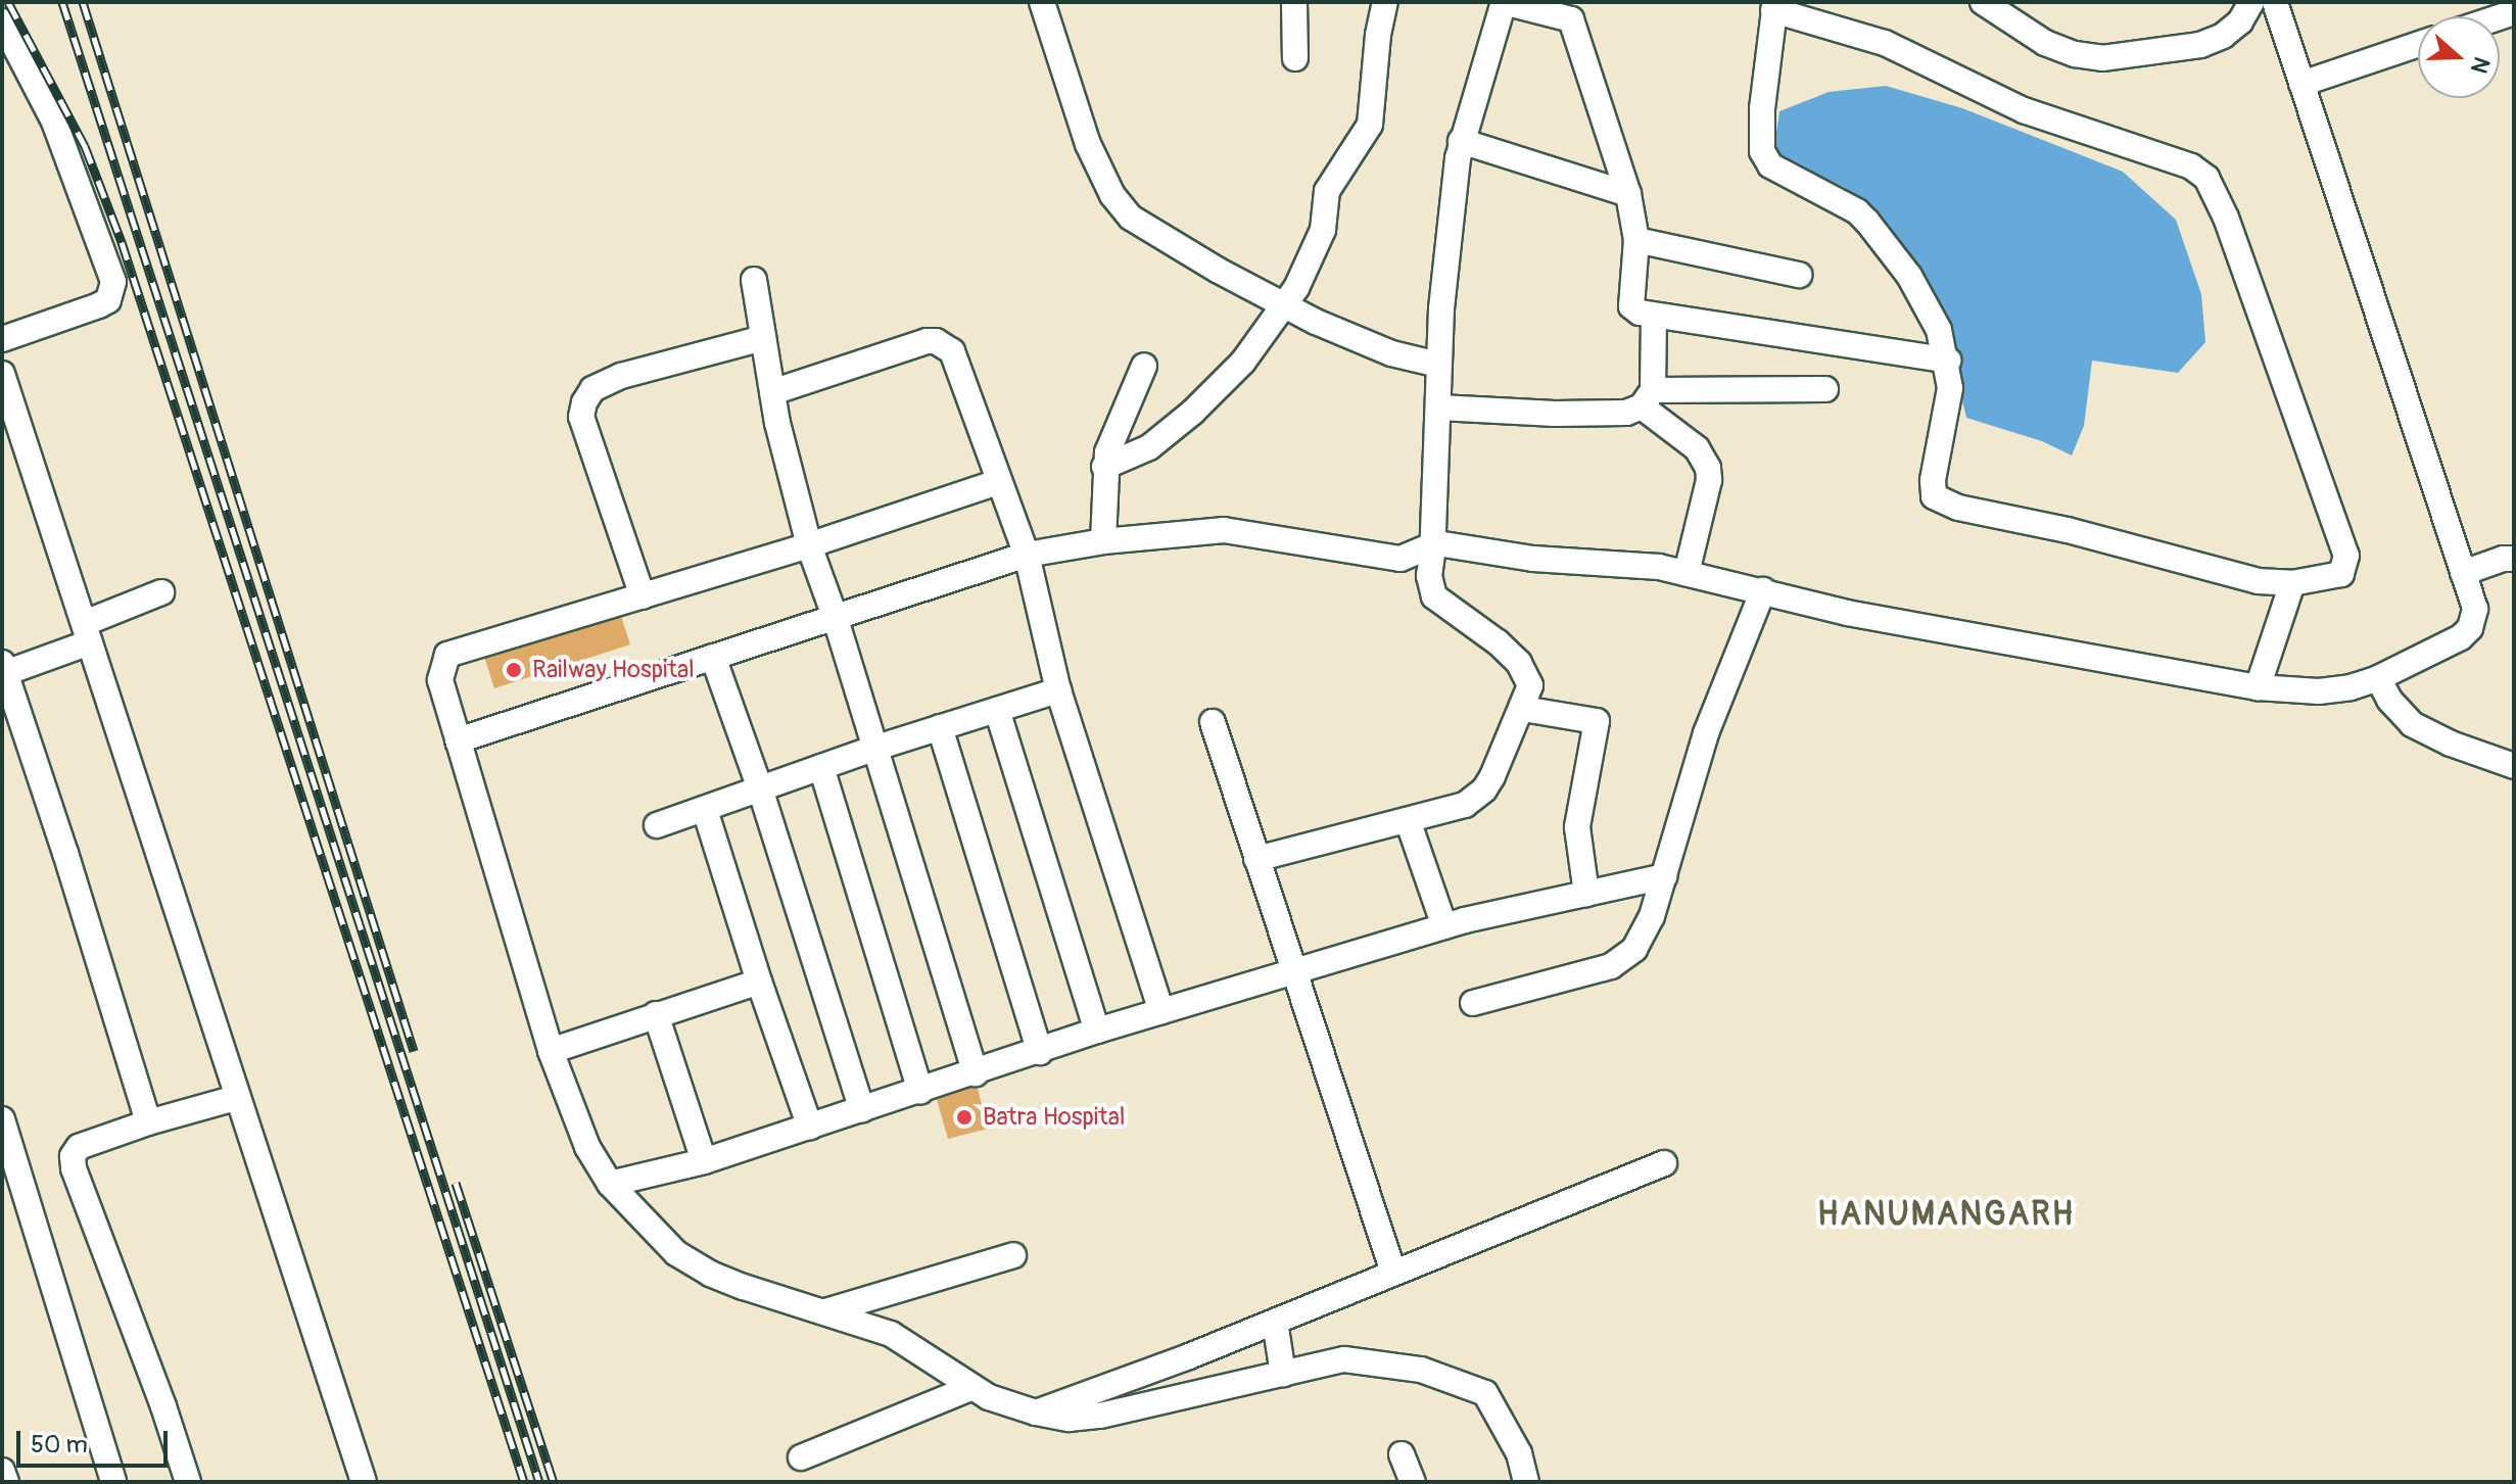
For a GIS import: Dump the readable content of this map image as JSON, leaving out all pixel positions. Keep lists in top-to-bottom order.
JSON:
{
  "districts": ["HANUMANGARH"],
  "places": ["Railway Hospital", "Batra Hospital"],
  "scale_bar": "50 m",
  "north": "right"
}
